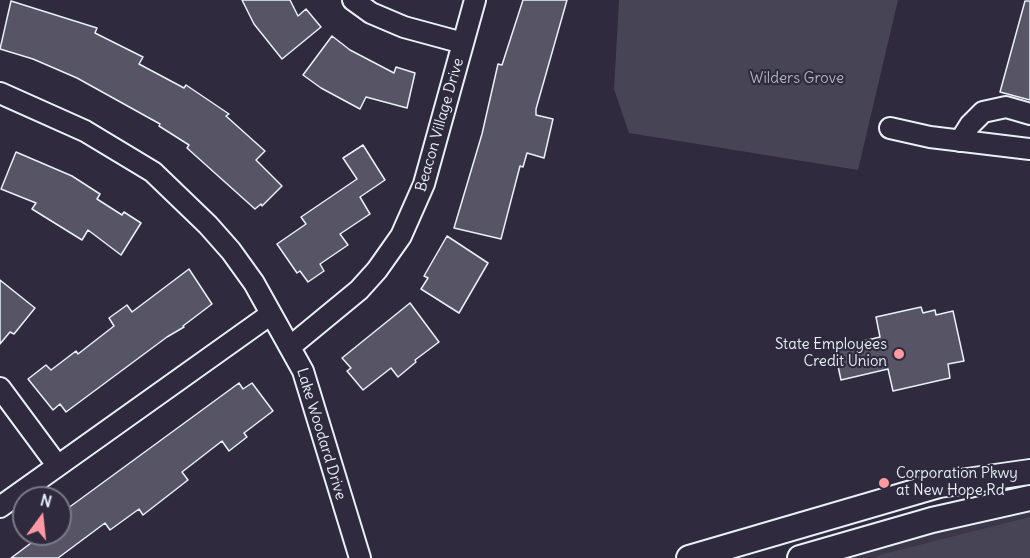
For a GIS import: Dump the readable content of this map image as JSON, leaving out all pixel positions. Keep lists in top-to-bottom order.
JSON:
{
  "streets": {
    "street": ["Beacon Village Drive", "Lake Woodard Drive"]
  },
  "crossings": [
    ["Beacon Village Drive", "Lake Woodard Drive"]
  ],
  "parks": ["Wilders Grove"],
  "places": ["State Employees Credit Union", "Corporation Pkwy at New Hope Rd"],
  "north": "top"
}
